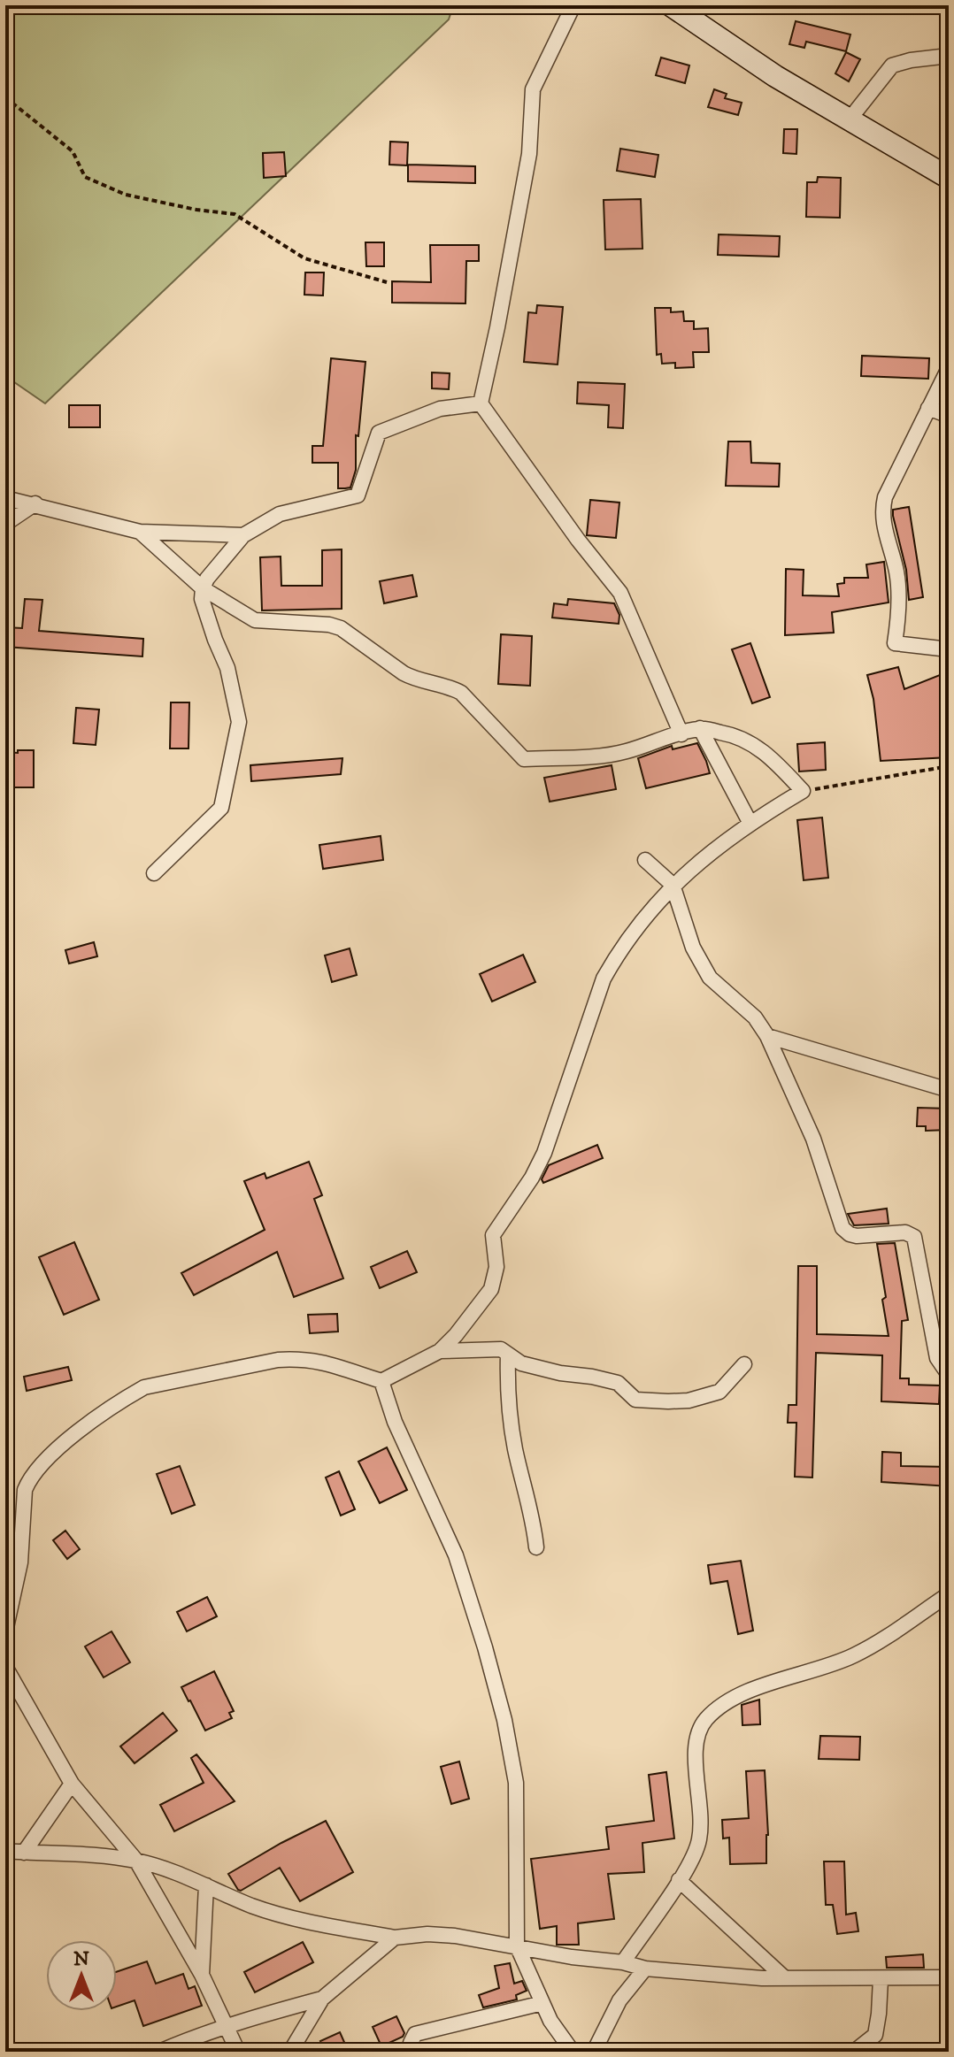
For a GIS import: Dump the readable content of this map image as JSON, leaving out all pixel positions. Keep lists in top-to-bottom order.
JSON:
{
  "north": "top"
}
